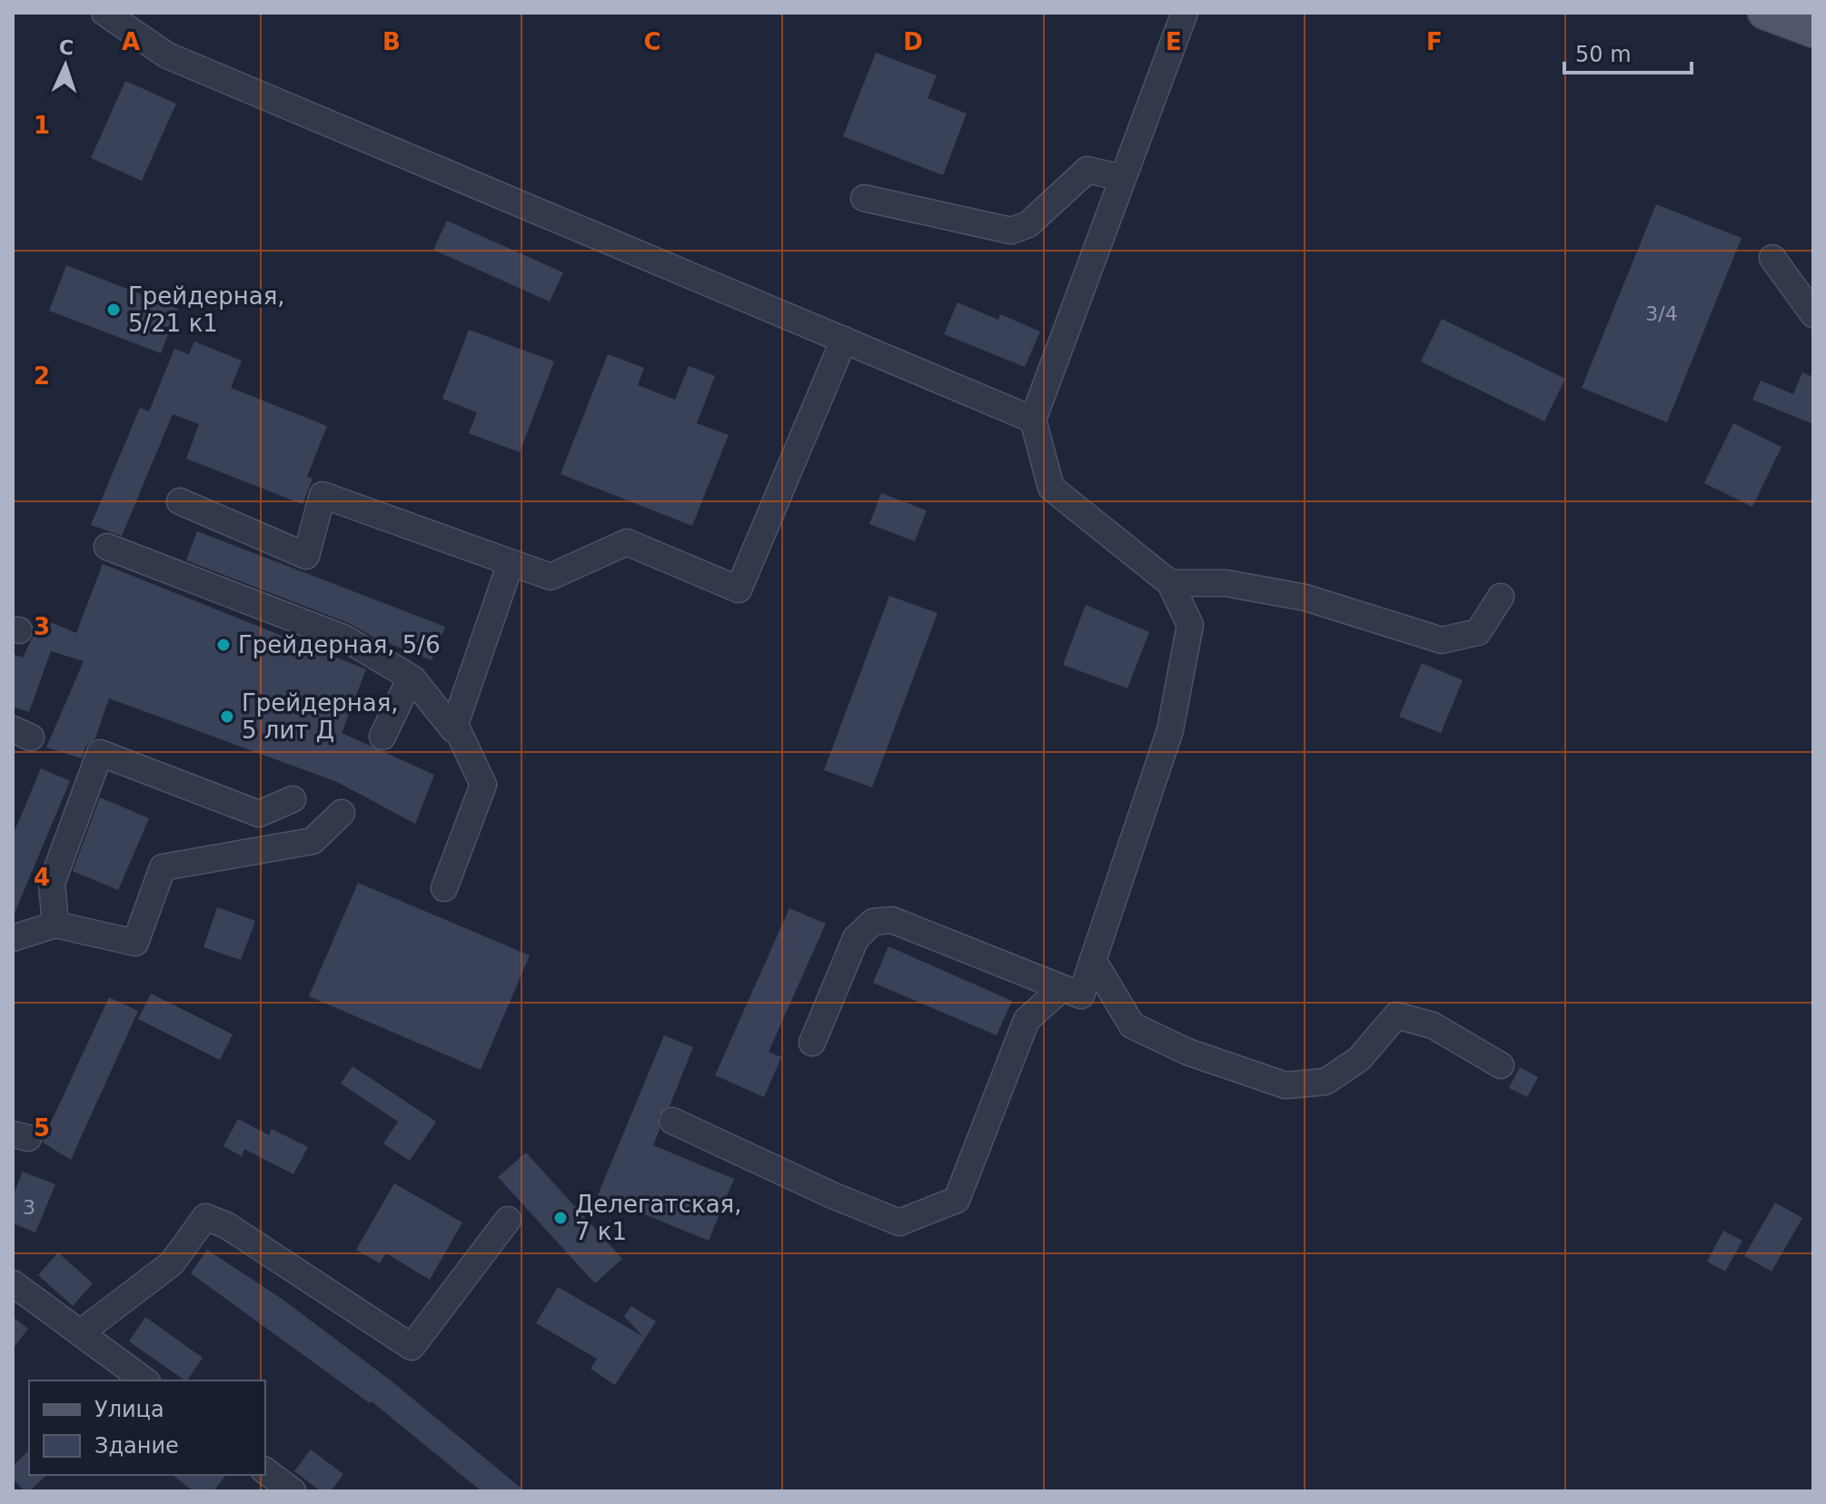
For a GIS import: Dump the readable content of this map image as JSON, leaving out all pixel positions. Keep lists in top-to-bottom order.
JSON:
{
  "places": [
    "Грейдерная, 5/21 к1",
    "Грейдерная, 5/6",
    "Грейдерная, 5 лит Д",
    "Делегатская, 7 к1"
  ],
  "house_numbers": ["3/4", "3"],
  "legend": ["Улица", "Здание"],
  "scale_bar": "50 m",
  "north": "top",
  "grid": {
    "columns": [
      "A",
      "B",
      "C",
      "D",
      "E",
      "F"
    ],
    "rows": [
      "1",
      "2",
      "3",
      "4",
      "5"
    ]
  }
}
